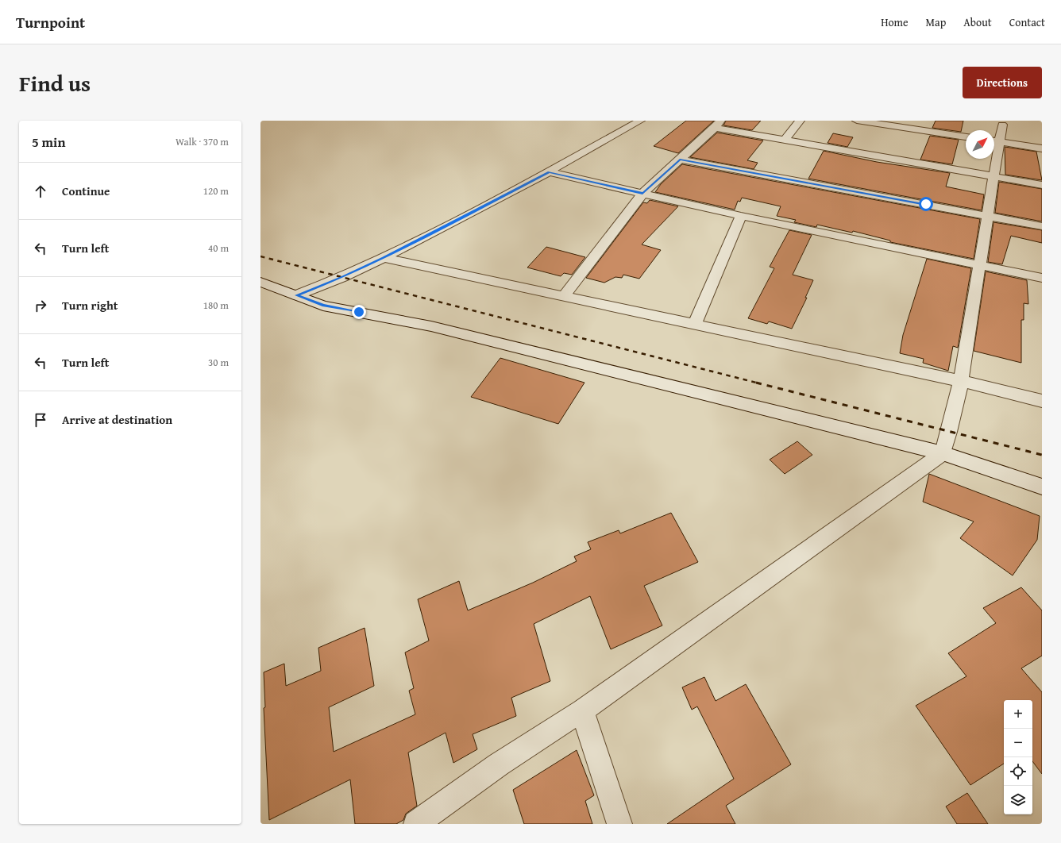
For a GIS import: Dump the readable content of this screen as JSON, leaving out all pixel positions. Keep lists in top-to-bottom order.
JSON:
{
  "north": "top right",
  "page": {
    "header": "Turnpoint",
    "nav": [
      "Home",
      "Map",
      "About",
      "Contact"
    ],
    "title": "Find us",
    "buttons": "Directions",
    "heading": ["5 min", "Walk · 370 m"],
    "list": [
      ["Continue", "120 m"],
      ["Turn left", "40 m"],
      ["Turn right", "180 m"],
      ["Turn left", "30 m"],
      "Arrive at destination"
    ],
    "map_buttons": ["+", "−"]
  }
}
